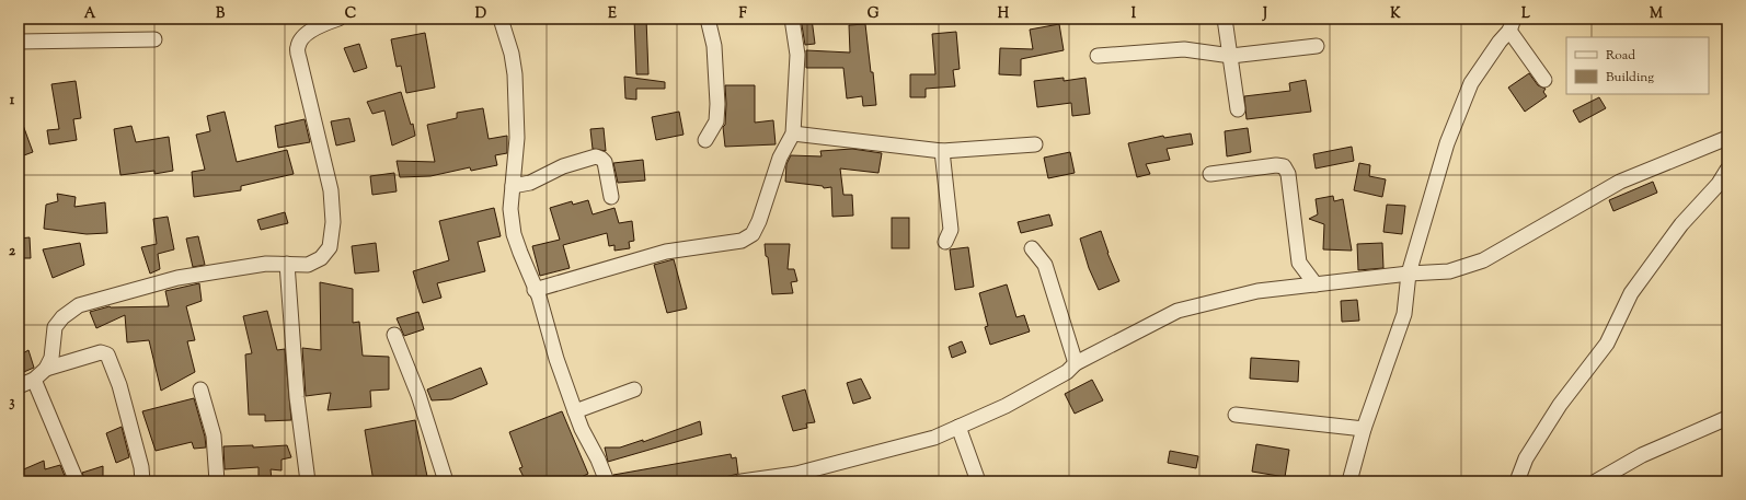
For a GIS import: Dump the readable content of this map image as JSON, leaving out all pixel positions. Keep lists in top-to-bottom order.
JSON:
{
  "legend": ["Road", "Building"],
  "grid": {
    "columns": [
      "A",
      "B",
      "C",
      "D",
      "E",
      "F",
      "G",
      "H",
      "I",
      "J",
      "K",
      "L",
      "M"
    ],
    "rows": ["1", "2", "3"]
  }
}
